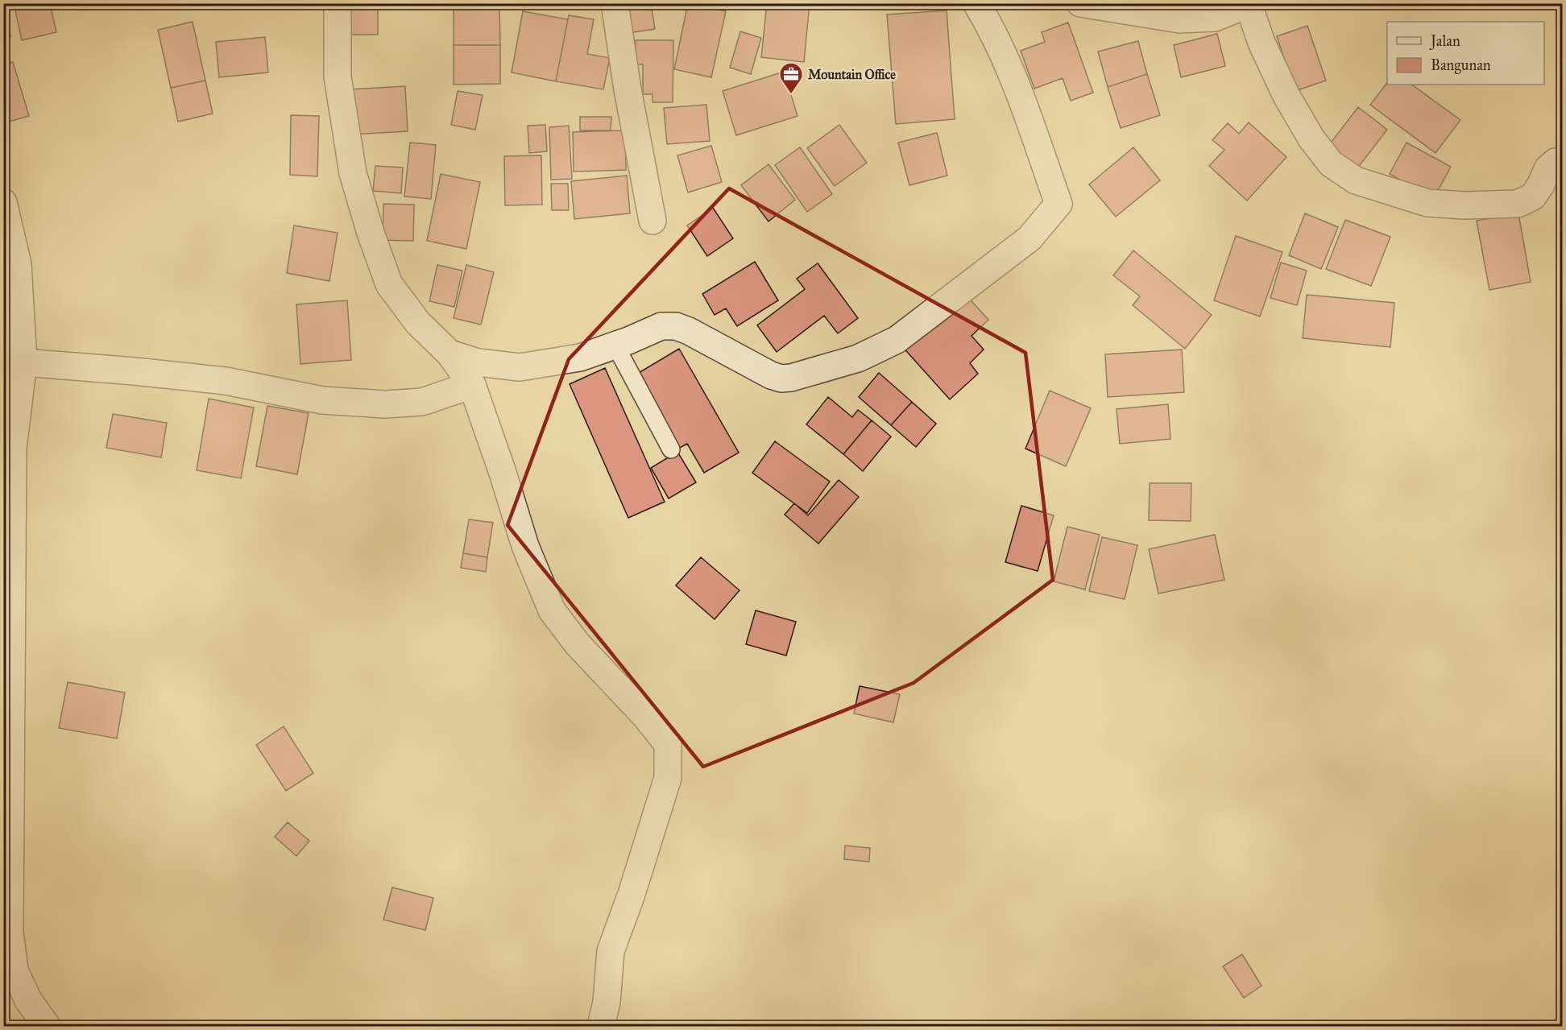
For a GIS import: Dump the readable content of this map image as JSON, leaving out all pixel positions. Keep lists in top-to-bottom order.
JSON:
{
  "places": {
    "office": ["Mountain Office"]
  },
  "legend": ["Jalan", "Bangunan"]
}
